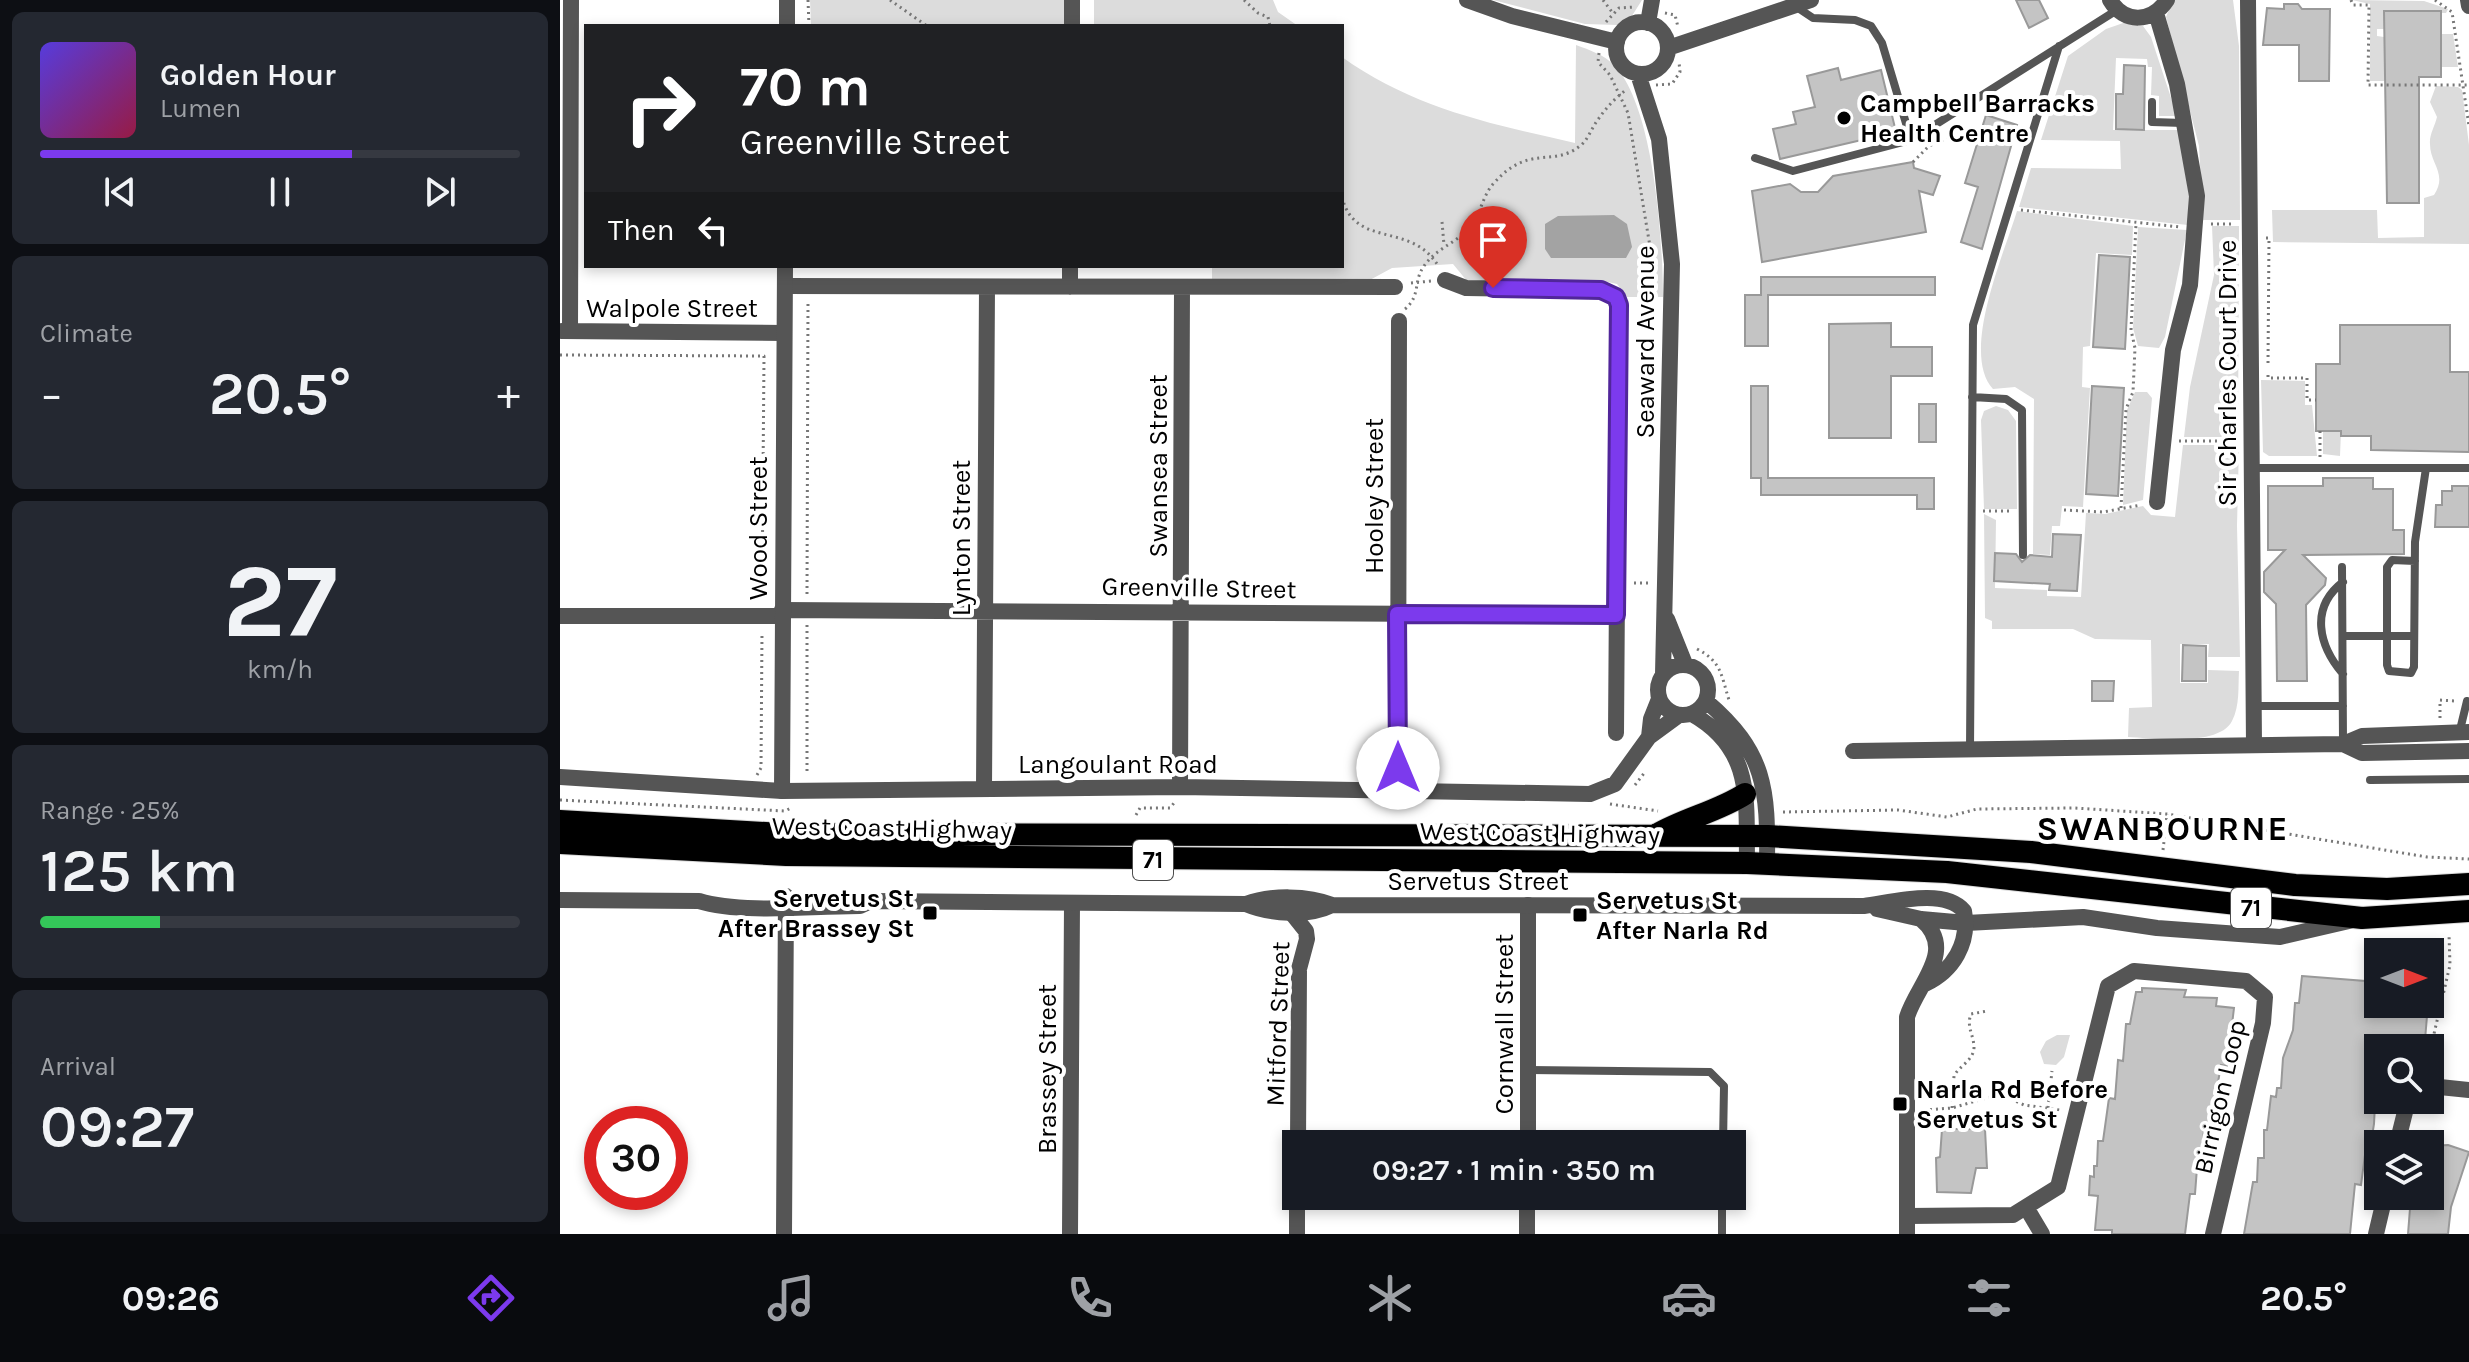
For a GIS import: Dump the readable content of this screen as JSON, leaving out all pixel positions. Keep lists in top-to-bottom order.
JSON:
{
  "streets": {
    "highway": ["West Coast Highway", "71"],
    "street": [
      "Walpole Street",
      "Seaward Avenue",
      "Sir Charles Court Drive",
      "Swansea Street",
      "Hooley Street",
      "Wood Street",
      "Lynton Street",
      "Greenville Street",
      "Langoulant Road",
      "Servetus Street",
      "Mitford Street",
      "Cornwall Street",
      "Brassey Street",
      "Birrigon Loop"
    ]
  },
  "crossings": [
    ["Walpole Street", "Wood Street"],
    ["Seaward Avenue", "Langoulant Road"],
    ["Swansea Street", "Greenville Street"],
    ["Swansea Street", "Langoulant Road"],
    ["Hooley Street", "Greenville Street"],
    ["Wood Street", "Greenville Street"],
    ["Wood Street", "Langoulant Road"],
    ["Lynton Street", "Greenville Street"],
    ["Lynton Street", "Langoulant Road"],
    ["West Coast Highway", "Servetus Street"],
    ["Servetus Street", "Mitford Street"],
    ["Servetus Street", "Cornwall Street"],
    ["Servetus Street", "Brassey Street"]
  ],
  "districts": ["SWANBOURNE"],
  "places": {
    "other": ["Campbell Barracks Health Centre"],
    "transit": ["Servetus St After Brassey St", "Servetus St After Narla Rd", "Narla Rd Before Servetus St"]
  },
  "north": "right",
  "page": {
    "turn": ["70 m", "Greenville Street"],
    "song": ["Golden Hour", "Lumen"],
    "then": "Then",
    "tile": [
      "Climate",
      ["27", "km/h"],
      ["Range · 25%", "125 km"],
      ["Arrival", "09:27"]
    ],
    "heat": ["−", "20.5°", "+"],
    "limit": "30",
    "trip": "09:27 · 1 min · 350 m",
    "tabs": ["09:26", "20.5°"]
  }
}
